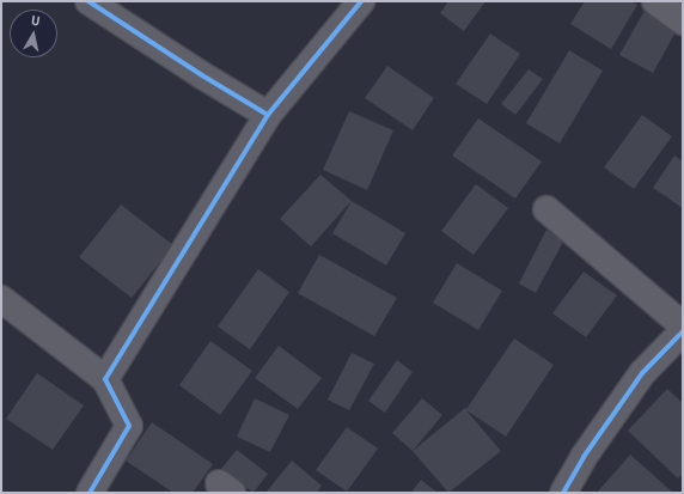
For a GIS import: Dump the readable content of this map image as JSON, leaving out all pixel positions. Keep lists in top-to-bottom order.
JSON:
{
  "north": "top"
}
